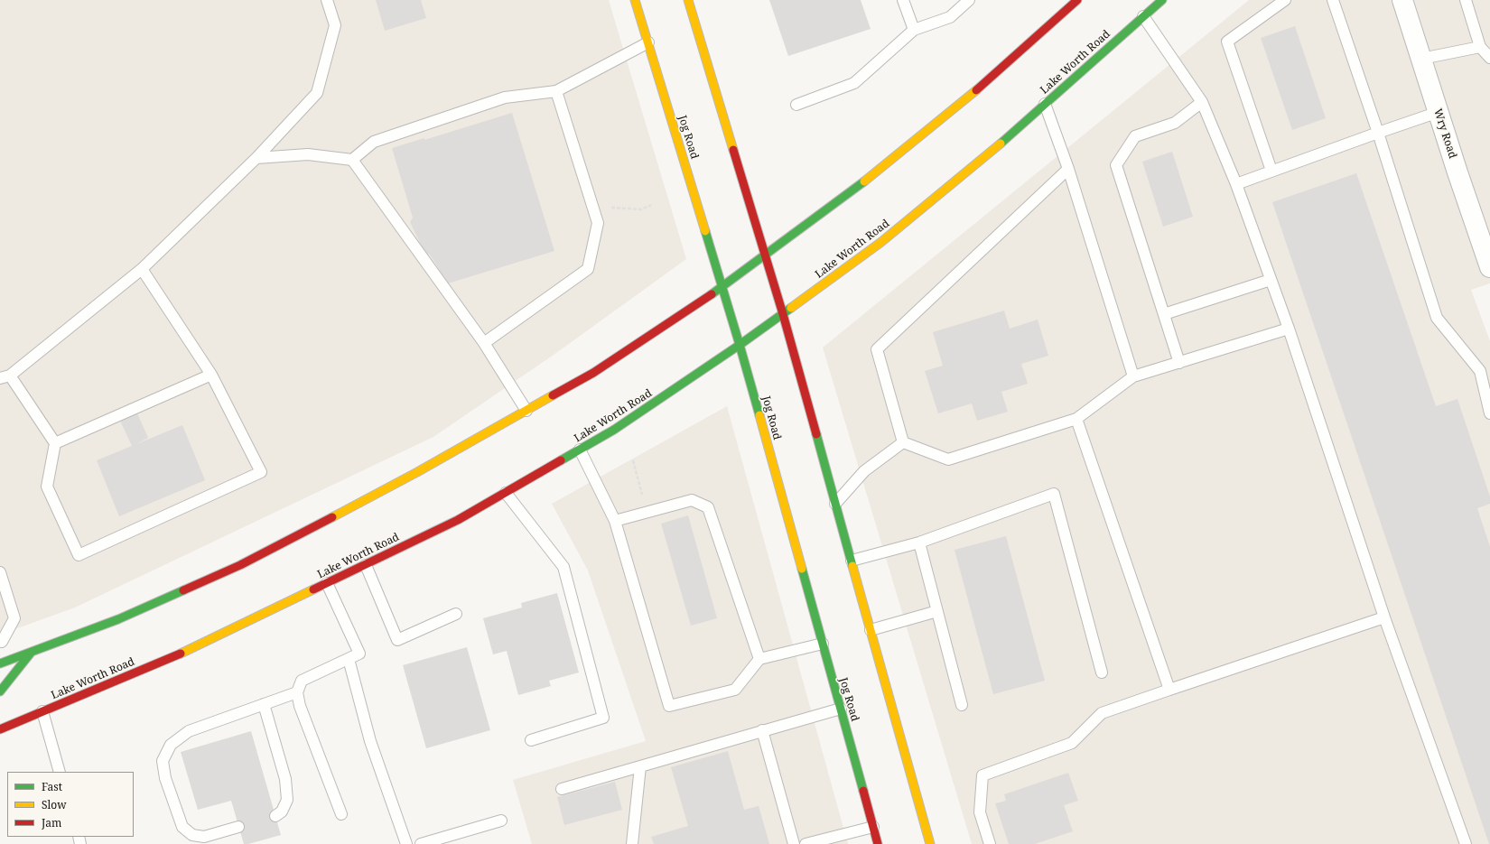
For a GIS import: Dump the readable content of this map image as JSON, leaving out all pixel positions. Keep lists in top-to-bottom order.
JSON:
{
  "streets": {
    "main road": ["Lake Worth Road", "Jog Road"],
    "street": ["Wry Road"]
  },
  "crossings": [
    ["Lake Worth Road", "Jog Road"]
  ],
  "legend": ["Fast", "Slow", "Jam"]
}
